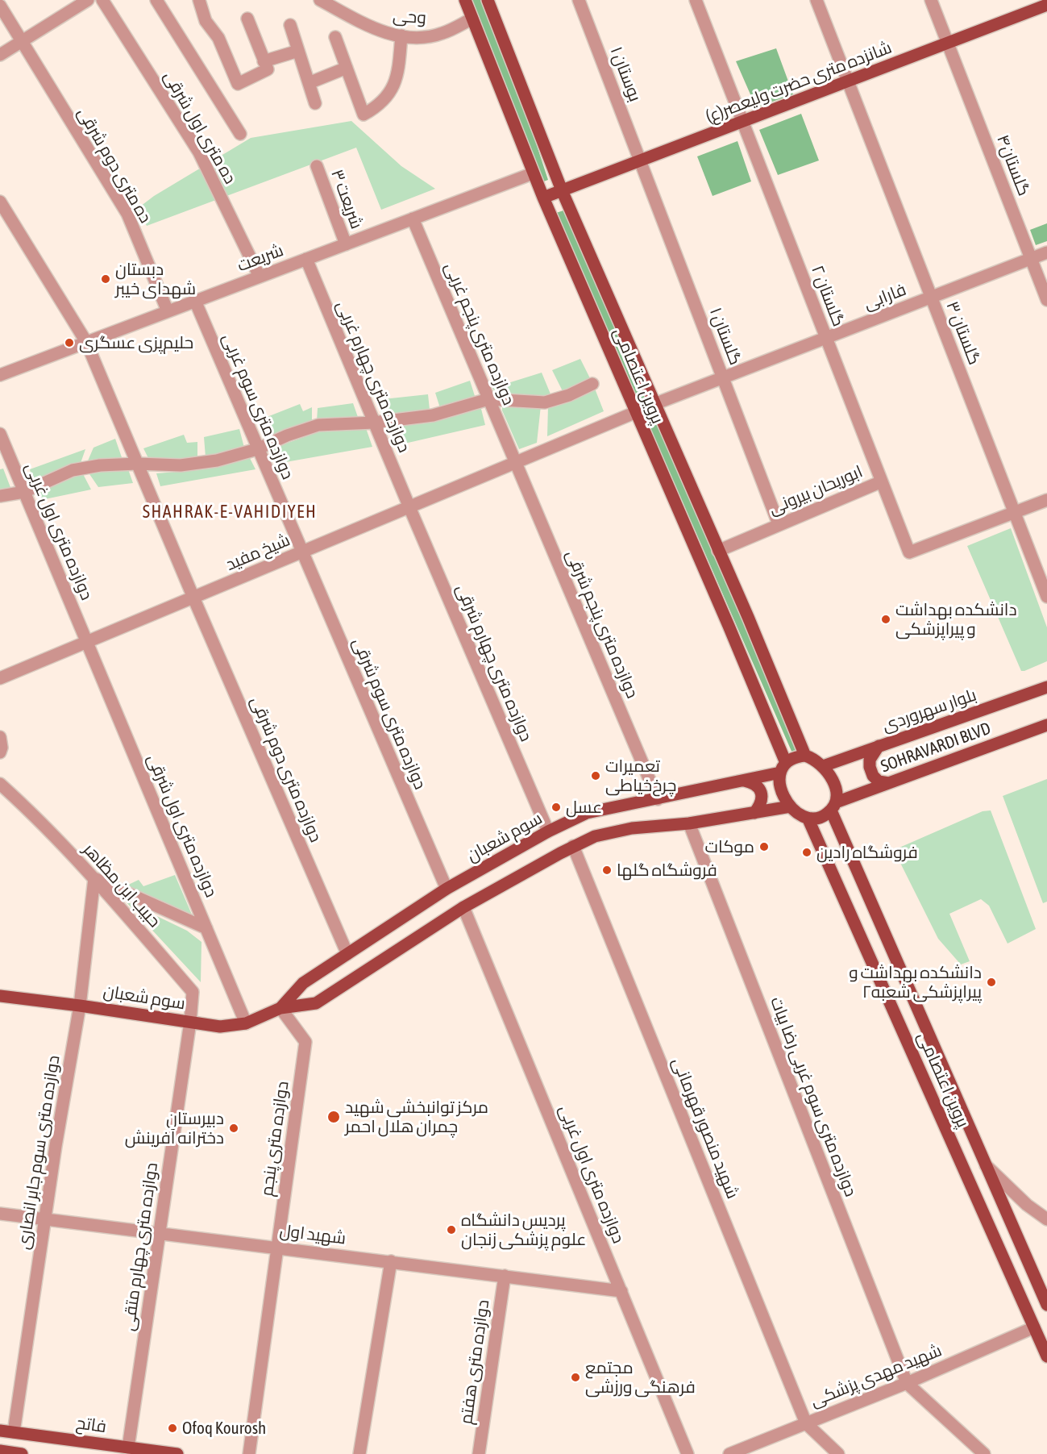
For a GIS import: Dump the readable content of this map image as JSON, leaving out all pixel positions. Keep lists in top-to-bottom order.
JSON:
{
  "streets": {
    "main road": [
      "شانزده متری حضرت ولیعصر(ع)",
      "پروین اعتصامی",
      "بلوار سهروردی",
      "SOHRAVARDI BLVD",
      "سوم شعبان",
      "فاتح"
    ],
    "street": [
      "وحی",
      "بوستان ۱",
      "ده متری اول شرقی",
      "ده متری دوم شرقی",
      "گلستان۴",
      "شریعت ۳",
      "شریعت",
      "گلستان ۲",
      "فارابی",
      "گلستان ۳",
      "دوازده متری پنجم غربی",
      "گلستان ۱",
      "دوازده متری چهارم غربی",
      "دوازده متری سوم غربی",
      "ابوریحان بیرونی",
      "دوازده متری اول غربی",
      "شیخ مفید",
      "دوازده متری پنجم شرقی",
      "دوازده متری چهارم شرقی",
      "دوازده متری سوم شرقی",
      "دوازده متری دوم شرقی",
      "دوازده متری اول شرقی",
      "حبیب ابن مظاهر",
      "دوازده متری سوم غربی رضا بیات",
      "شهید منصور قهرمانی",
      "دوازده متری پنجم",
      "دوازده متری سوم جابر انصاری",
      "شهید اول",
      "دوازده متری چهارم متقی",
      "دوازده متری هفتم",
      "شهید مهدی پزشکی"
    ]
  },
  "crossings": [
    ["وحی", "پروین اعتصامی"],
    ["بوستان ۱", "شانزده متری حضرت ولیعصر(ع)"],
    ["بوستان ۱", "گلستان ۱"],
    ["شانزده متری حضرت ولیعصر(ع)", "گلستان۴"],
    ["شانزده متری حضرت ولیعصر(ع)", "گلستان ۲"],
    ["شانزده متری حضرت ولیعصر(ع)", "گلستان ۳"],
    ["شانزده متری حضرت ولیعصر(ع)", "گلستان ۱"],
    ["شانزده متری حضرت ولیعصر(ع)", "پروین اعتصامی"],
    ["ده متری اول شرقی", "شریعت"],
    ["ده متری دوم شرقی", "شریعت"],
    ["گلستان۴", "فارابی"],
    ["شریعت ۳", "شریعت"],
    ["شریعت", "دوازده متری پنجم غربی"],
    ["شریعت", "پروین اعتصامی"],
    ["شریعت", "دوازده متری چهارم غربی"],
    ["شریعت", "دوازده متری سوم غربی"],
    ["شریعت", "دوازده متری دوم شرقی"],
    ["گلستان ۲", "فارابی"],
    ["گلستان ۲", "ابوریحان بیرونی"],
    ["فارابی", "گلستان ۳"],
    ["فارابی", "گلستان ۱"],
    ["فارابی", "پروین اعتصامی"],
    ["گلستان ۳", "ابوریحان بیرونی"],
    ["دوازده متری پنجم غربی", "شیخ مفید"],
    ["دوازده متری پنجم غربی", "دوازده متری پنجم شرقی"],
    ["گلستان ۱", "ابوریحان بیرونی"],
    ["پروین اعتصامی", "ابوریحان بیرونی"],
    ["پروین اعتصامی", "شیخ مفید"],
    ["پروین اعتصامی", "بلوار سهروردی"],
    ["پروین اعتصامی", "SOHRAVARDI BLVD"],
    ["پروین اعتصامی", "سوم شعبان"],
    ["پروین اعتصامی", "شهید مهدی پزشکی"],
    ["دوازده متری چهارم غربی", "شیخ مفید"],
    ["دوازده متری چهارم غربی", "دوازده متری چهارم شرقی"],
    ["دوازده متری سوم غربی", "شیخ مفید"],
    ["دوازده متری سوم غربی", "دوازده متری سوم شرقی"],
    ["دوازده متری اول غربی", "شیخ مفید"],
    ["دوازده متری اول غربی", "دوازده متری اول شرقی"],
    ["دوازده متری اول غربی", "سوم شعبان"],
    ["دوازده متری اول غربی", "شهید اول"],
    ["شیخ مفید", "دوازده متری پنجم شرقی"],
    ["شیخ مفید", "دوازده متری چهارم شرقی"],
    ["شیخ مفید", "دوازده متری سوم شرقی"],
    ["شیخ مفید", "دوازده متری دوم شرقی"],
    ["شیخ مفید", "دوازده متری اول شرقی"],
    ["دوازده متری پنجم شرقی", "سوم شعبان"],
    ["دوازده متری چهارم شرقی", "سوم شعبان"],
    ["بلوار سهروردی", "SOHRAVARDI BLVD"],
    ["بلوار سهروردی", "سوم شعبان"],
    ["دوازده متری سوم شرقی", "سوم شعبان"],
    ["SOHRAVARDI BLVD", "سوم شعبان"],
    ["دوازده متری دوم شرقی", "سوم شعبان"],
    ["دوازده متری اول شرقی", "سوم شعبان"],
    ["سوم شعبان", "حبیب ابن مظاهر"],
    ["سوم شعبان", "دوازده متری سوم غربی رضا بیات"],
    ["سوم شعبان", "شهید منصور قهرمانی"],
    ["سوم شعبان", "دوازده متری پنجم"],
    ["سوم شعبان", "دوازده متری سوم جابر انصاری"],
    ["سوم شعبان", "دوازده متری چهارم متقی"],
    ["حبیب ابن مظاهر", "دوازده متری سوم جابر انصاری"],
    ["حبیب ابن مظاهر", "دوازده متری چهارم متقی"],
    ["دوازده متری سوم غربی رضا بیات", "شهید مهدی پزشکی"],
    ["شهید منصور قهرمانی", "شهید مهدی پزشکی"],
    ["دوازده متری پنجم", "شهید اول"],
    ["دوازده متری سوم جابر انصاری", "شهید اول"],
    ["دوازده متری سوم جابر انصاری", "فاتح"],
    ["شهید اول", "دوازده متری چهارم متقی"],
    ["شهید اول", "دوازده متری هفتم"],
    ["دوازده متری چهارم متقی", "فاتح"]
  ],
  "districts": ["SHAHRAK-E-VAHIDIYEH"],
  "places": [
    "دبستان شهدای خیبر",
    "حلیم‌پزی عسگری",
    "دانشکده بهداشت و پیراپزشکی",
    "تعمیرات چرخ‌خیاطی",
    "عسل",
    "موکات",
    "فروشگاه رادین",
    "فروشگاه گلها",
    "دانشکده بهداشت و پیراپزشکى شعبه۲",
    "مرکز توانبخشی شهید چمران هلال احمر",
    "دبیرستان دخترانه آفرینش",
    "پردیس دانشگاه علوم پزشکى زنجان",
    "مجتمع فرهنگی ورزشی",
    "Ofoq Kourosh"
  ]
}
